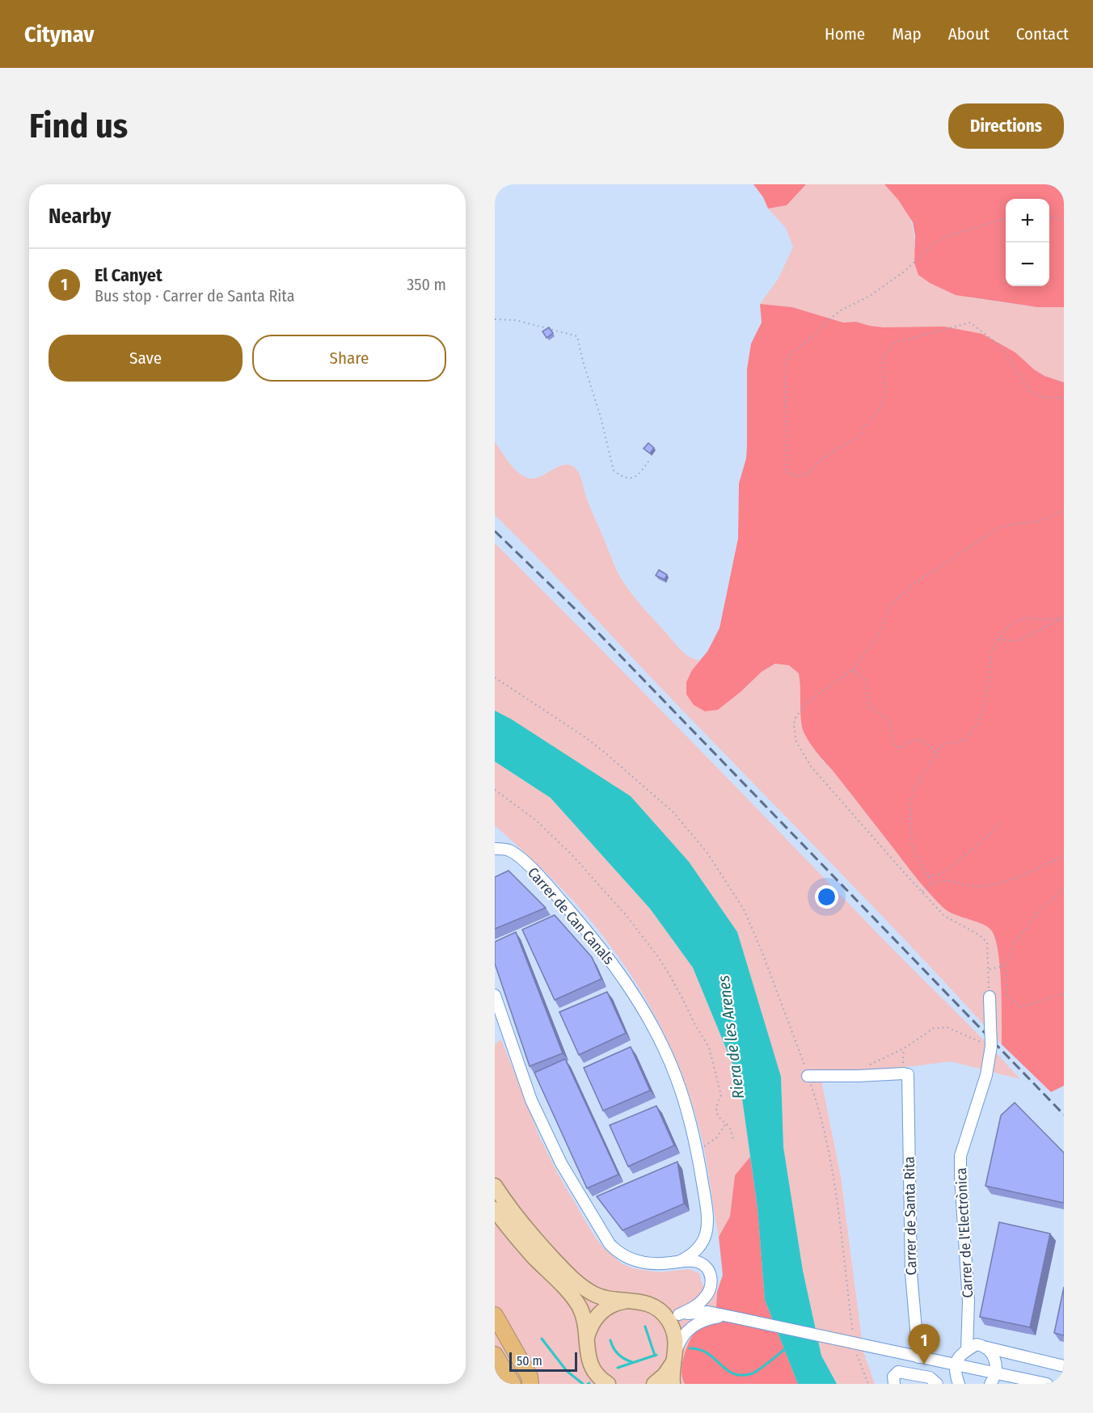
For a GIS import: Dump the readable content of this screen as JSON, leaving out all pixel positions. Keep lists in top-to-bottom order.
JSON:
{
  "streets": {
    "street": ["Carrer de Can Canals", "Carrer de Santa Rita", "Carrer de l'Electrònica"]
  },
  "water": ["Riera de les Arenes"],
  "scale_bar": "50 m",
  "page": {
    "header": "Citynav",
    "nav": [
      "Home",
      "Map",
      "About",
      "Contact"
    ],
    "buttons": [
      "Directions",
      ["Save", "Share"]
    ],
    "title": "Find us",
    "heading": "Nearby",
    "map_buttons": ["+", "−"],
    "list": [
      {
        "mark": "1",
        "name": "El Canyet",
        "note": "Bus stop · Carrer de Santa Rita",
        "value": "350 m"
      }
    ],
    "pins": "1",
    "scale": "50 m"
  }
}
